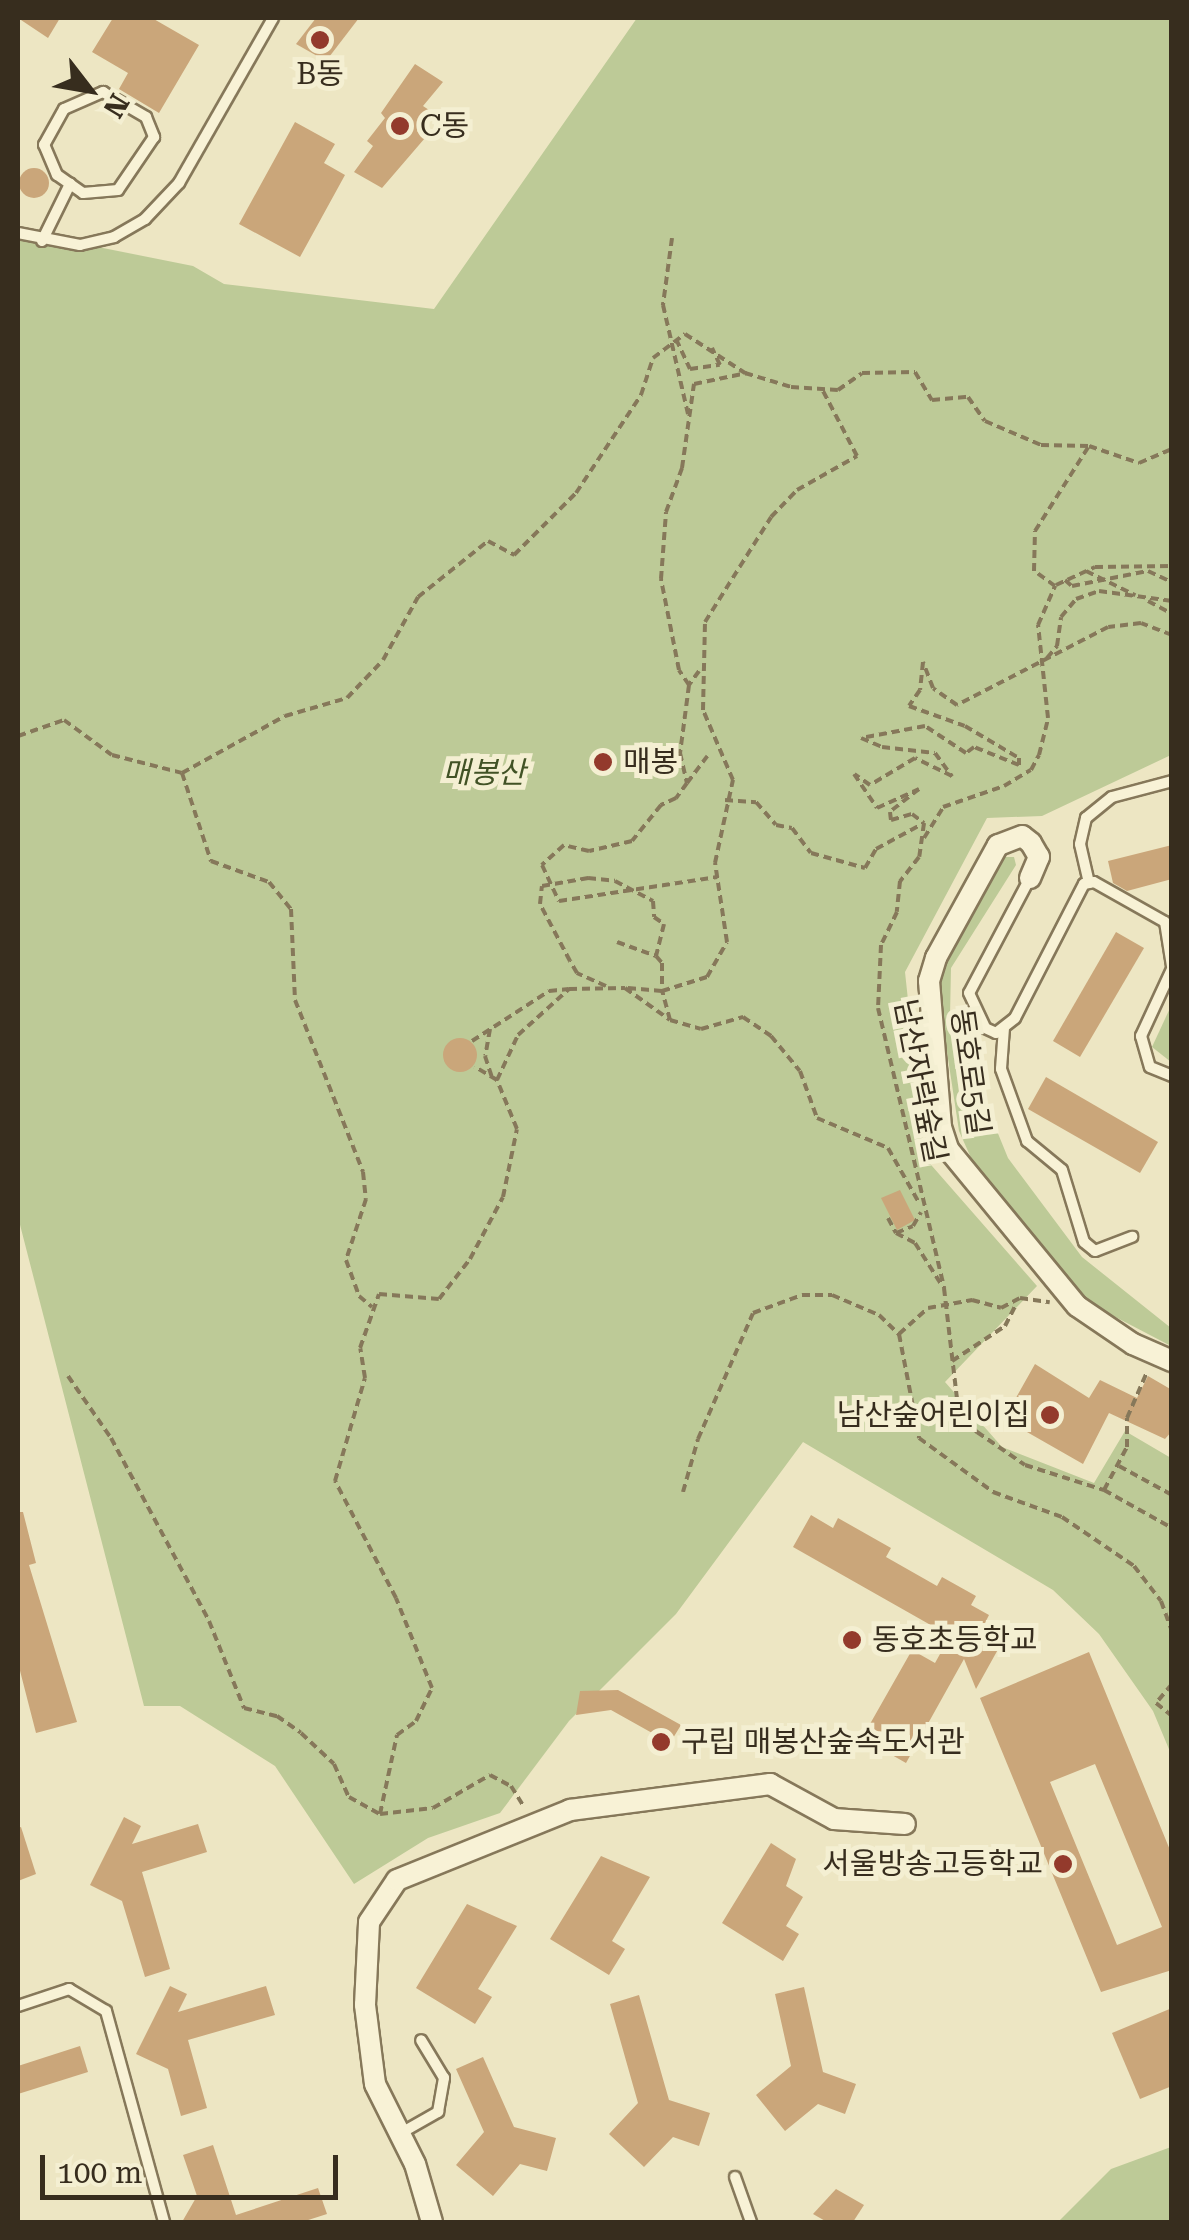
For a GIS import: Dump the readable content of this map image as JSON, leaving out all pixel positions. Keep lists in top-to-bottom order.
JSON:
{
  "streets": {
    "street": ["동호로5길"],
    "path": ["남산자락숲길"]
  },
  "parks": ["매봉산"],
  "places": [
    "B동",
    "C동",
    "매봉",
    "남산숲어린이집",
    "동호초등학교",
    "구립 매봉산숲속도서관",
    "서울방송고등학교"
  ],
  "scale_bar": "100 m",
  "north": "bottom right"
}
